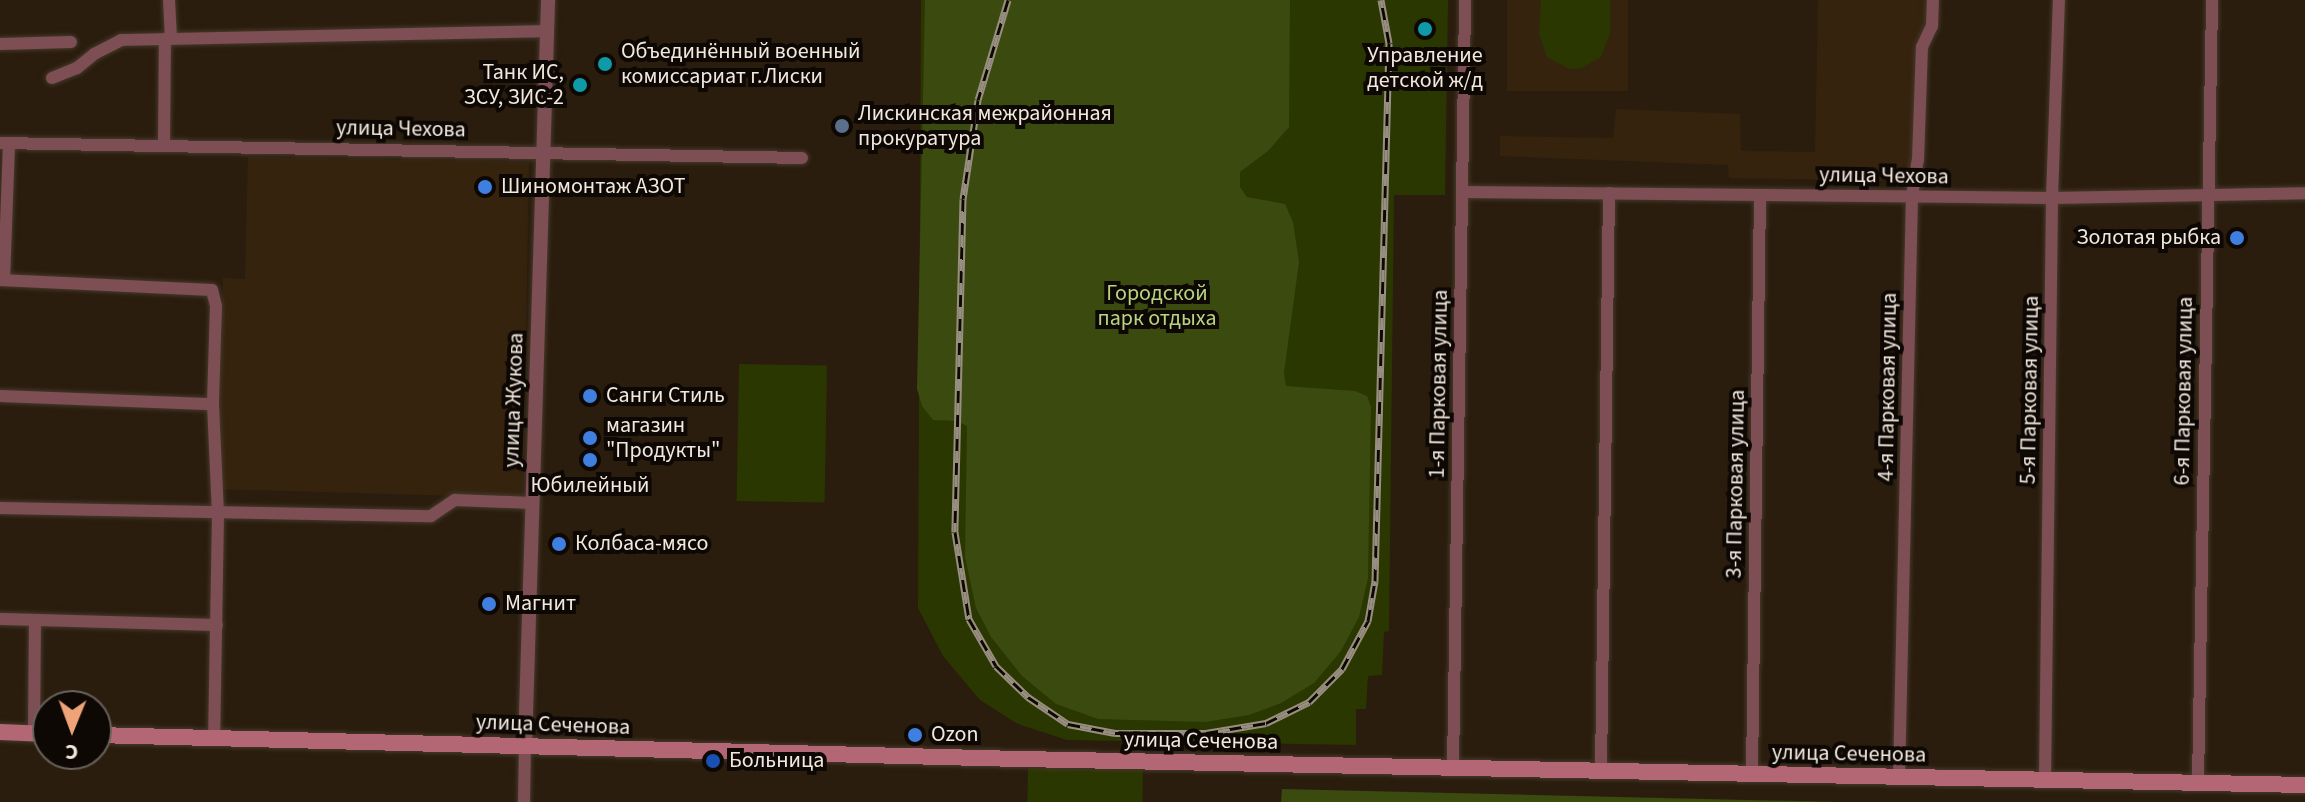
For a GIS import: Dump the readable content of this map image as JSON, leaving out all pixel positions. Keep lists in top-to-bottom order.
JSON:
{
  "streets": {
    "main road": ["улица Сеченова"],
    "street": [
      "улица Чехова",
      "1-я Парковая улица",
      "4-я Парковая улица",
      "5-я Парковая улица",
      "6-я Парковая улица",
      "улица Жукова",
      "3-я Парковая улица"
    ]
  },
  "crossings": [
    ["улица Чехова", "1-я Парковая улица"],
    ["улица Чехова", "4-я Парковая улица"],
    ["улица Чехова", "5-я Парковая улица"],
    ["улица Чехова", "6-я Парковая улица"],
    ["улица Чехова", "улица Жукова"],
    ["улица Чехова", "3-я Парковая улица"],
    ["1-я Парковая улица", "улица Сеченова"],
    ["4-я Парковая улица", "улица Сеченова"],
    ["5-я Парковая улица", "улица Сеченова"],
    ["6-я Парковая улица", "улица Сеченова"],
    ["улица Жукова", "улица Сеченова"],
    ["3-я Парковая улица", "улица Сеченова"]
  ],
  "parks": ["Городской парк отдыха"],
  "places": [
    "Управление детской ж/д",
    "Объединённый военный комиссариат г.Лиски",
    "Танк ИС, ЗСУ, ЗИС-2",
    "Лискинская межрайонная прокуратура",
    "Шиномонтаж АЗОТ",
    "Золотая рыбка",
    "Санги Стиль",
    "магазин \"Продукты\"",
    "Юбилейный",
    "Колбаса-мясо",
    "Магнит",
    "Ozon",
    "Больница"
  ],
  "north": "bottom"
}
